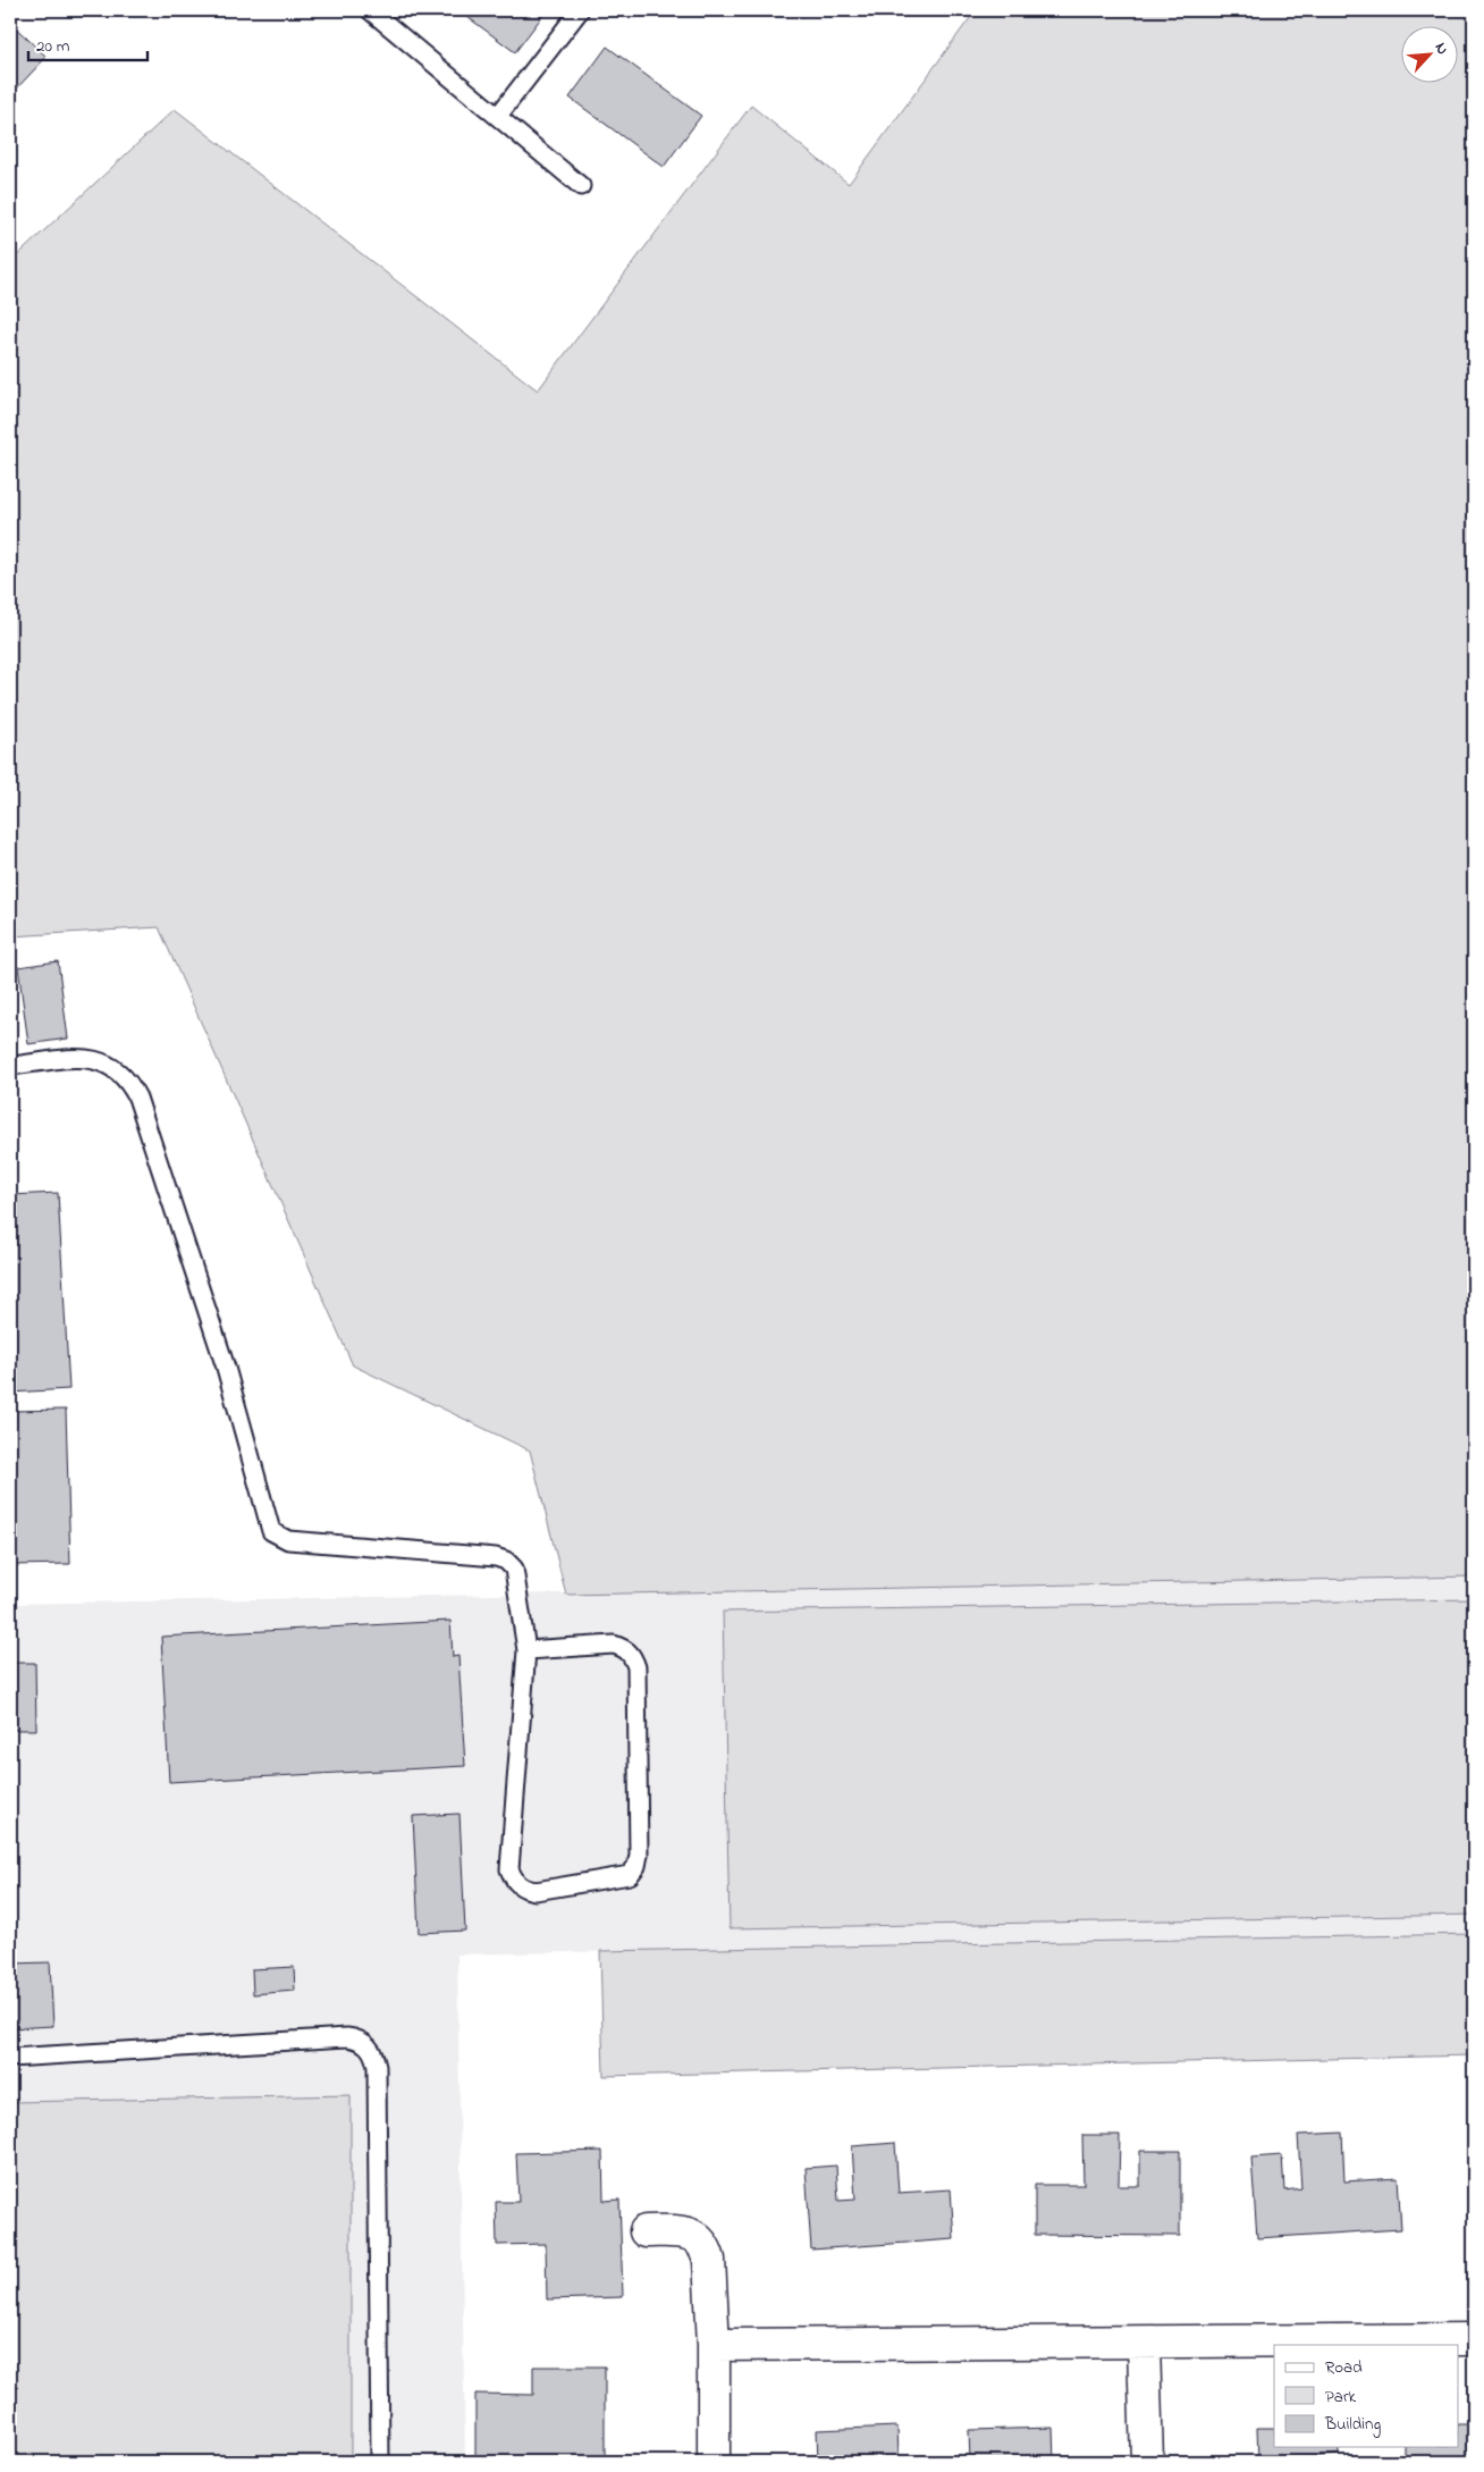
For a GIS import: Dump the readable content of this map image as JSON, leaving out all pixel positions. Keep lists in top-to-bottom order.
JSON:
{
  "legend": ["Road", "Park", "Building"],
  "scale_bar": "20 m",
  "north": "top right"
}
